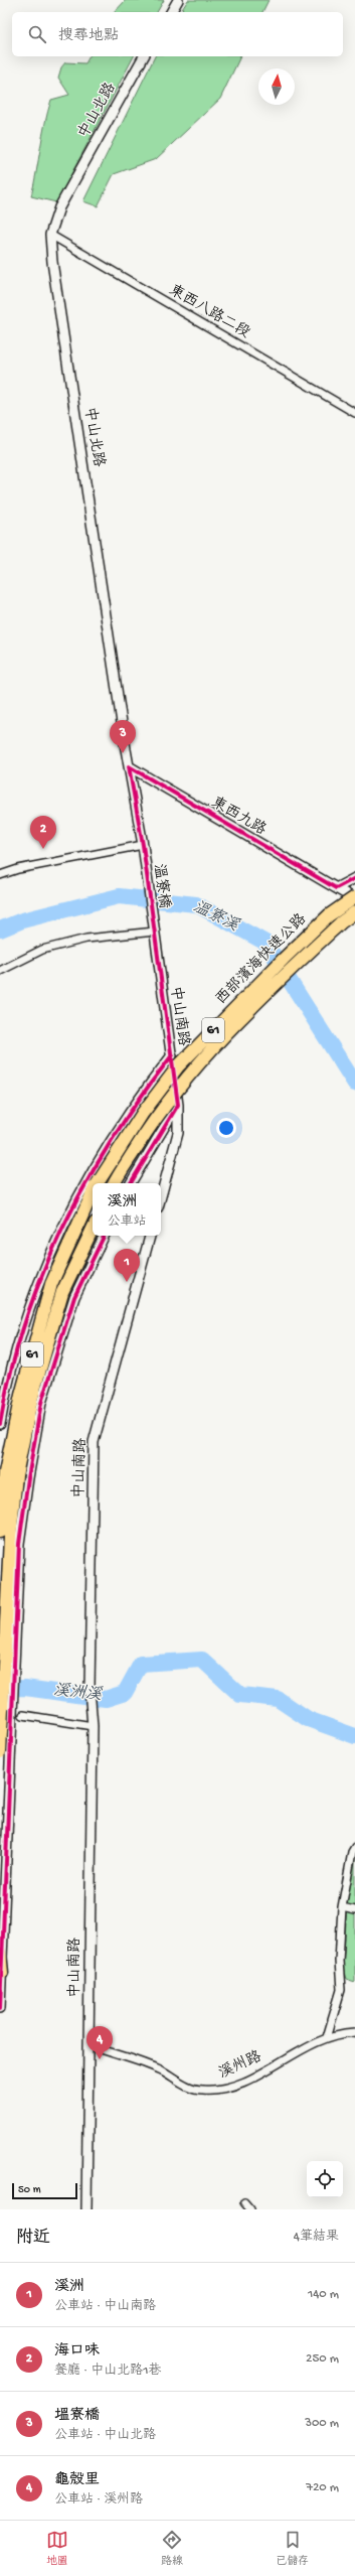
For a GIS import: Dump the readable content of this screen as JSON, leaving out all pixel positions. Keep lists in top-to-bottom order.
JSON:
{
  "streets": {
    "highway": ["西部濱海快速公路", "61"],
    "street": [
      "中山北路",
      "東西八路二段",
      "東西九路",
      "溫寮橋",
      "中山南路",
      "溪州路"
    ]
  },
  "crossings": [
    ["中山北路", "東西八路二段"],
    ["中山北路", "東西九路"],
    ["中山北路", "溫寮橋"],
    ["東西九路", "西部濱海快速公路"],
    ["溫寮橋", "中山南路"],
    ["中山南路", "溪州路"]
  ],
  "water": ["溫寮溪", "溪洲溪"],
  "scale_bar": "50 m",
  "north": "top",
  "page": {
    "search": "搜尋地點",
    "pins": [
      "3",
      "2",
      "1",
      "4"
    ],
    "popup": ["溪洲", "公車站"],
    "scale": "50 m",
    "heading": ["附近", "4筆結果"],
    "list": [
      {
        "mark": "1",
        "name": "溪洲",
        "note": "公車站 · 中山南路",
        "value": "140 m"
      },
      {
        "mark": "2",
        "name": "海口味",
        "note": "餐廳 · 中山北路1巷",
        "value": "250 m"
      },
      {
        "mark": "3",
        "name": "塭寮橋",
        "note": "公車站 · 中山北路",
        "value": "300 m"
      },
      {
        "mark": "4",
        "name": "龜殼里",
        "note": "公車站 · 溪州路",
        "value": "720 m"
      }
    ],
    "nav": ["地圖", "路線", "已儲存"]
  }
}
